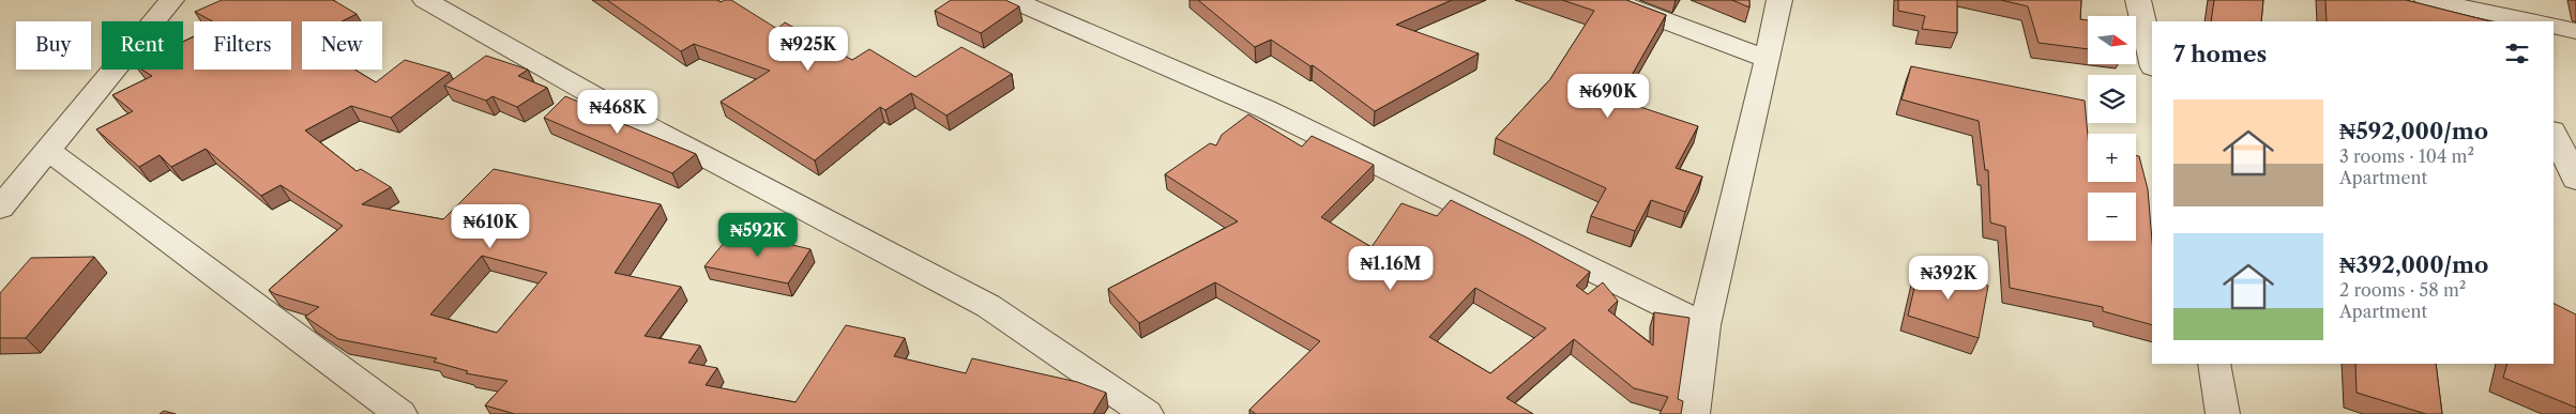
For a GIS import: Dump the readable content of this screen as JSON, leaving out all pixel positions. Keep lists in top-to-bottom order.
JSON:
{
  "north": "right",
  "page": {
    "map_buttons": ["+", "−"],
    "chip": [
      "Buy",
      "Rent",
      "Filters",
      "New"
    ],
    "heading": "7 homes",
    "price": [
      "₦925K",
      "₦690K",
      "₦468K",
      "₦610K",
      "₦592K",
      "₦1.16M",
      "₦392K"
    ],
    "list": [
      {
        "name": "₦592,000/mo",
        "note": "3 rooms · 104 m² · Apartment"
      },
      {
        "name": "₦392,000/mo",
        "note": "2 rooms · 58 m² · Apartment"
      }
    ]
  }
}
